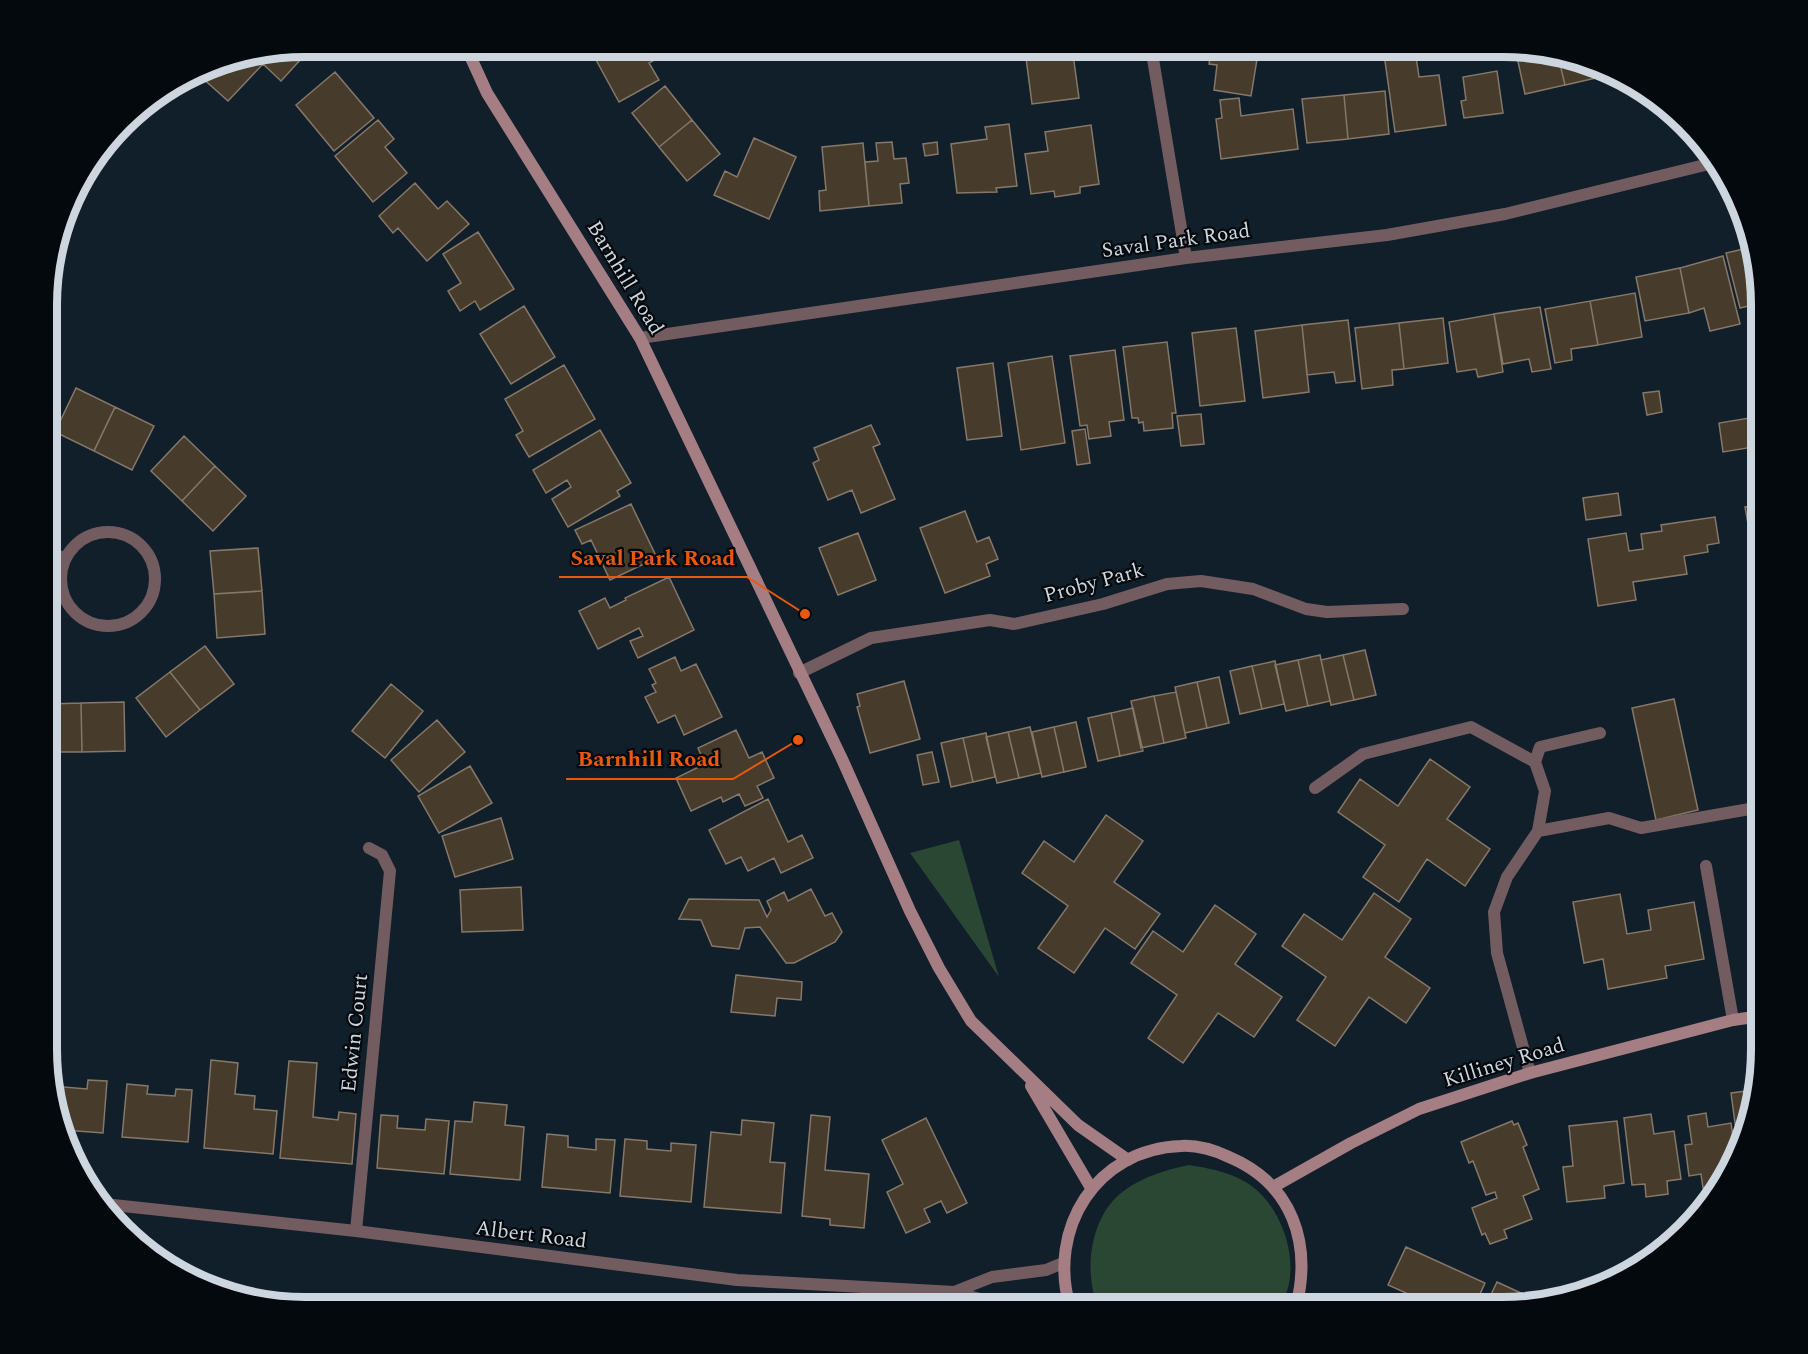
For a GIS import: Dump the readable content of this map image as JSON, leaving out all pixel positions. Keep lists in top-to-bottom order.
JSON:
{
  "streets": {
    "main road": ["Barnhill Road", "Killiney Road"],
    "street": [
      "Saval Park Road",
      "Proby Park",
      "Edwin Court",
      "Albert Road"
    ]
  },
  "crossings": [
    ["Saval Park Road", "Barnhill Road"],
    ["Barnhill Road", "Proby Park"],
    ["Edwin Court", "Albert Road"]
  ],
  "places": ["Saval Park Road", "Barnhill Road"]
}
